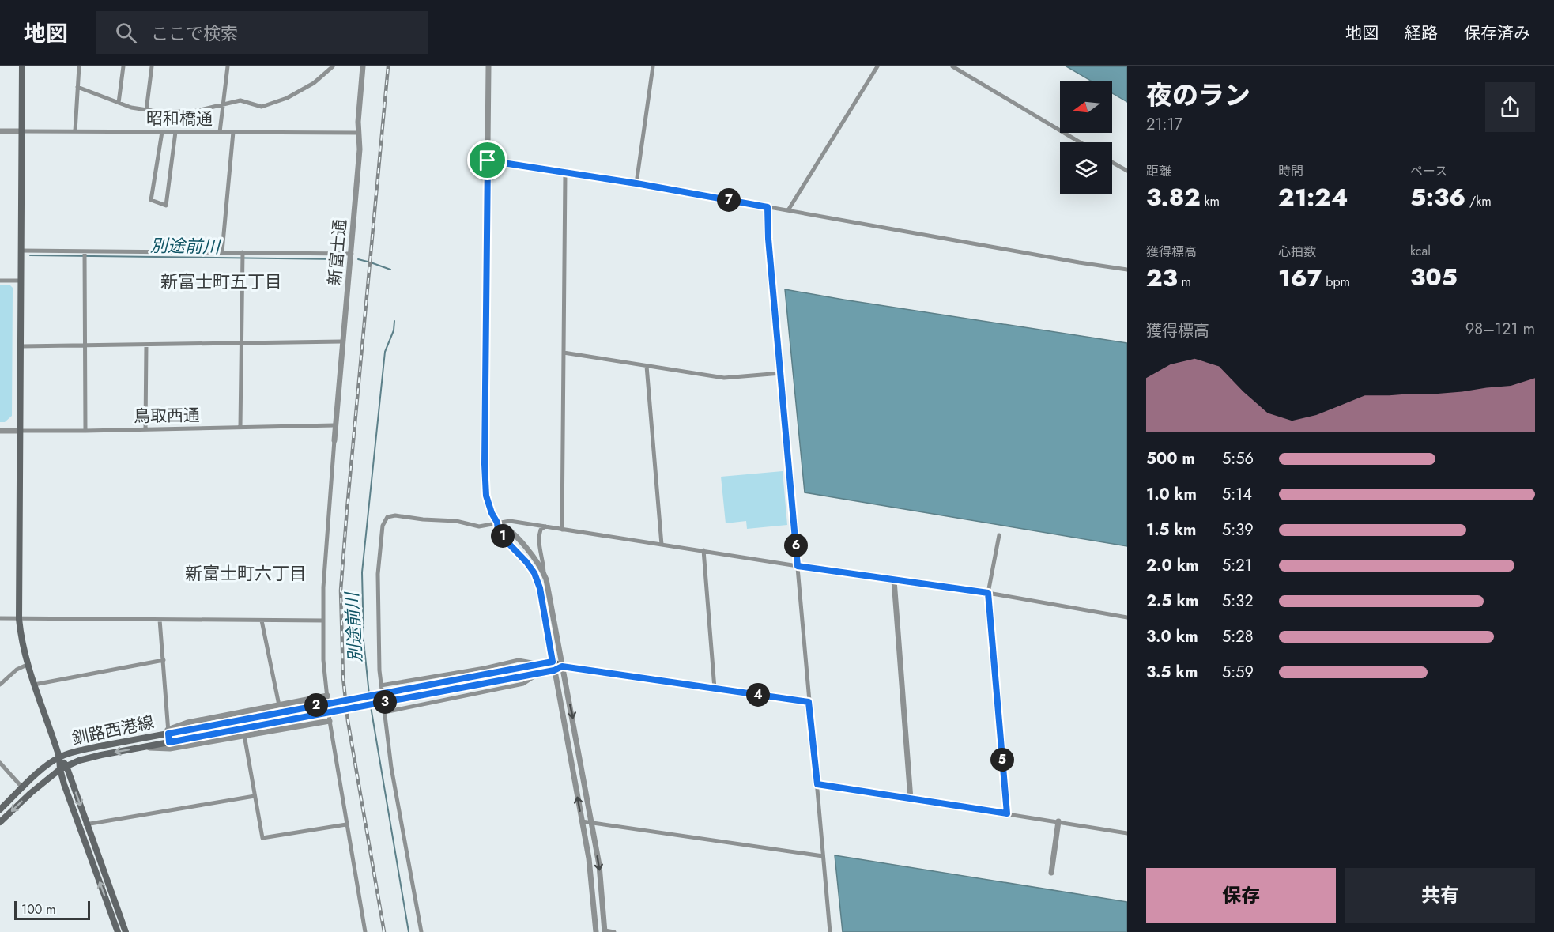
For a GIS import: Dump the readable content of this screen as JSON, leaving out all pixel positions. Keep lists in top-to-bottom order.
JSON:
{
  "streets": {
    "main road": ["釧路西港線"],
    "street": ["昭和橋通", "新富士通", "鳥取西通"]
  },
  "crossings": [
    ["昭和橋通", "新富士通"],
    ["新富士通", "鳥取西通"]
  ],
  "districts": ["新富士町五丁目", "新富士町六丁目"],
  "water": ["別途前川"],
  "scale_bar": "100 m",
  "north": "left",
  "page": {
    "header": "地図",
    "search": "ここで検索",
    "nav": ["地図", "経路", "保存済み"],
    "heading": ["夜のラン", "21:17"],
    "stats": [
      ["距離", "3.82 km"],
      ["時間", "21:24"],
      ["ペース", "5:36 /km"],
      ["獲得標高", "23 m"],
      ["心拍数", "167 bpm"],
      ["kcal", "305"]
    ],
    "pins": [
      "7",
      "1",
      "6",
      "4",
      "3",
      "2",
      "5"
    ],
    "chart": ["獲得標高", "98–121 m"],
    "list": [
      {
        "name": "500 m",
        "note": "5:56"
      },
      {
        "name": "1.0 km",
        "note": "5:14"
      },
      {
        "name": "1.5 km",
        "note": "5:39"
      },
      {
        "name": "2.0 km",
        "note": "5:21"
      },
      {
        "name": "2.5 km",
        "note": "5:32"
      },
      {
        "name": "3.0 km",
        "note": "5:28"
      },
      {
        "name": "3.5 km",
        "note": "5:59"
      }
    ],
    "buttons": ["保存", "共有"],
    "scale": "100 m"
  }
}
